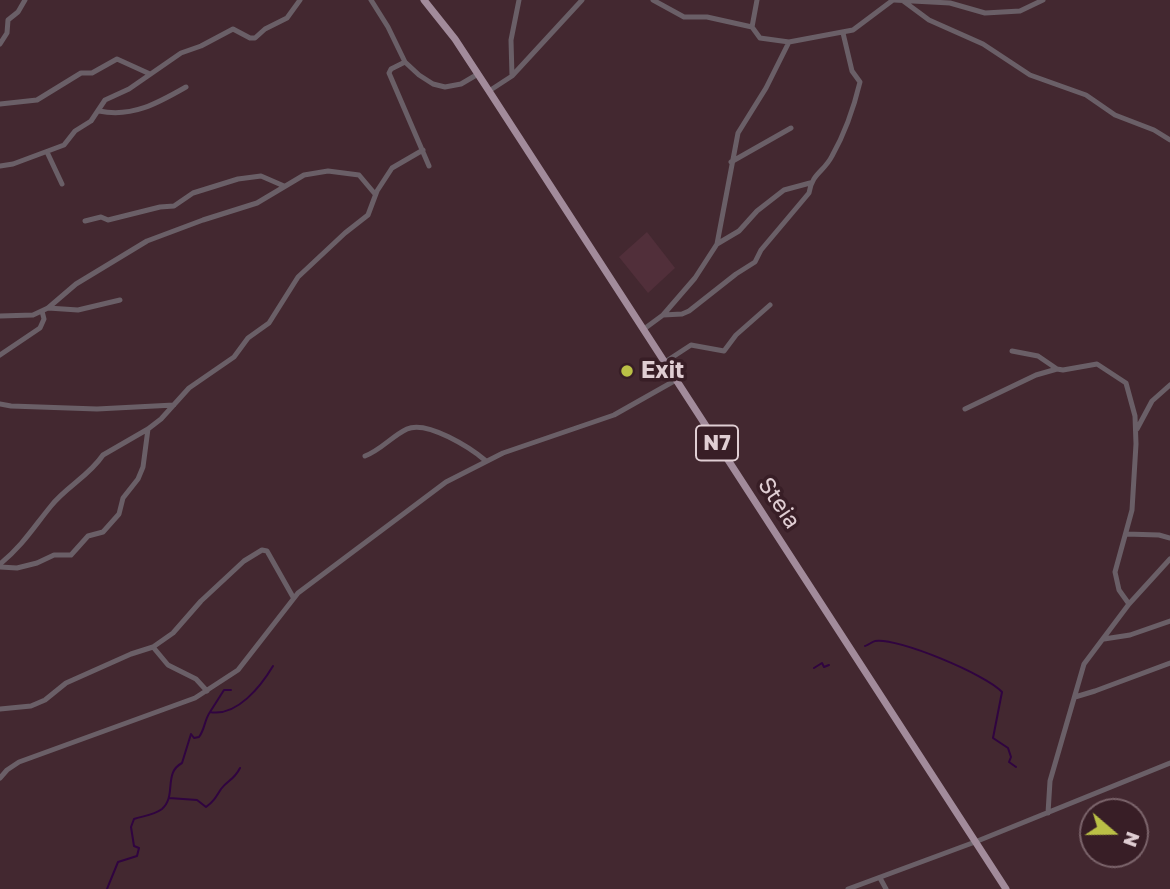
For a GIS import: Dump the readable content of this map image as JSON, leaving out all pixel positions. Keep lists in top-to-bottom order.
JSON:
{
  "streets": {
    "main road": ["N7", "Steia"]
  },
  "places": ["Exit"],
  "north": "right"
}
